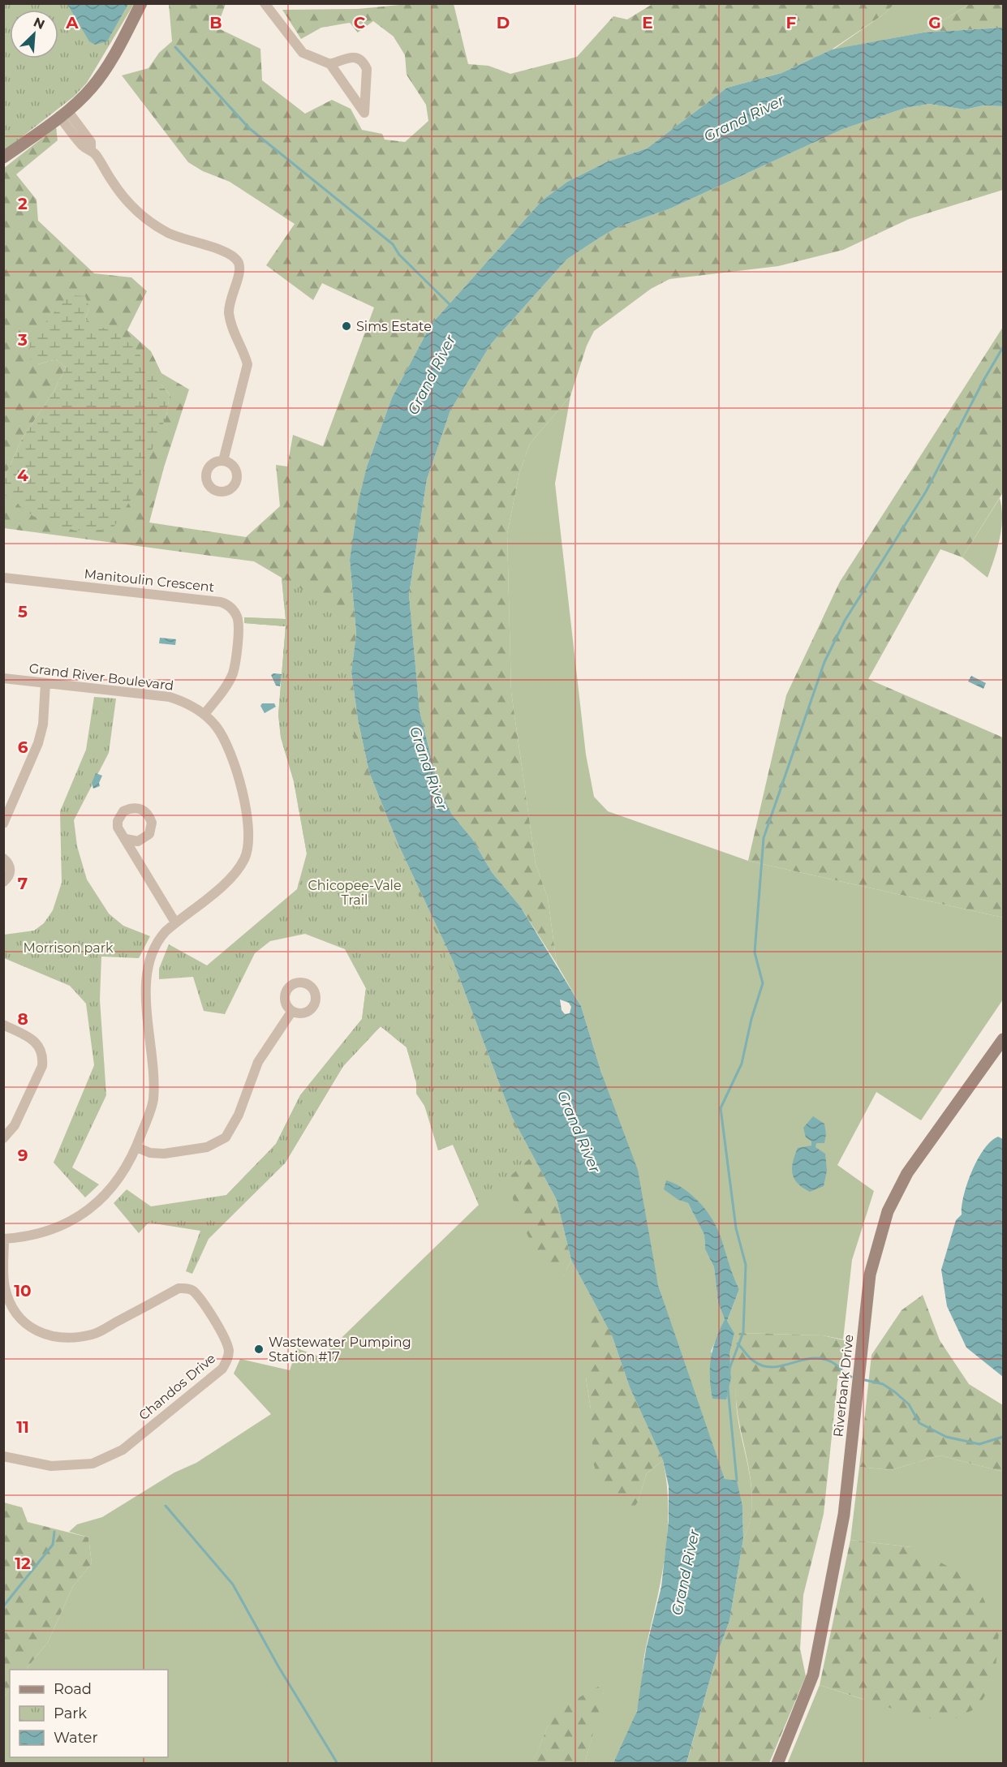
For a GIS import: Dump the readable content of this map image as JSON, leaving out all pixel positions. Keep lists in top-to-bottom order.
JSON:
{
  "streets": {
    "street": [
      "Manitoulin Crescent",
      "Grand River Boulevard",
      "Riverbank Drive",
      "Chandos Drive"
    ]
  },
  "crossings": [
    ["Manitoulin Crescent", "Grand River Boulevard"],
    ["Grand River Boulevard", "Chandos Drive"]
  ],
  "water": ["Grand River"],
  "parks": ["Chicopee-Vale Trail", "Morrison park"],
  "places": ["Sims Estate", "Wastewater Pumping Station #17"],
  "legend": ["Road", "Park", "Water"],
  "north": "top right",
  "grid": {
    "columns": [
      "A",
      "B",
      "C",
      "D",
      "E",
      "F",
      "G"
    ],
    "rows": [
      "2",
      "3",
      "4",
      "5",
      "6",
      "7",
      "8",
      "9",
      "10",
      "11",
      "12"
    ]
  }
}
